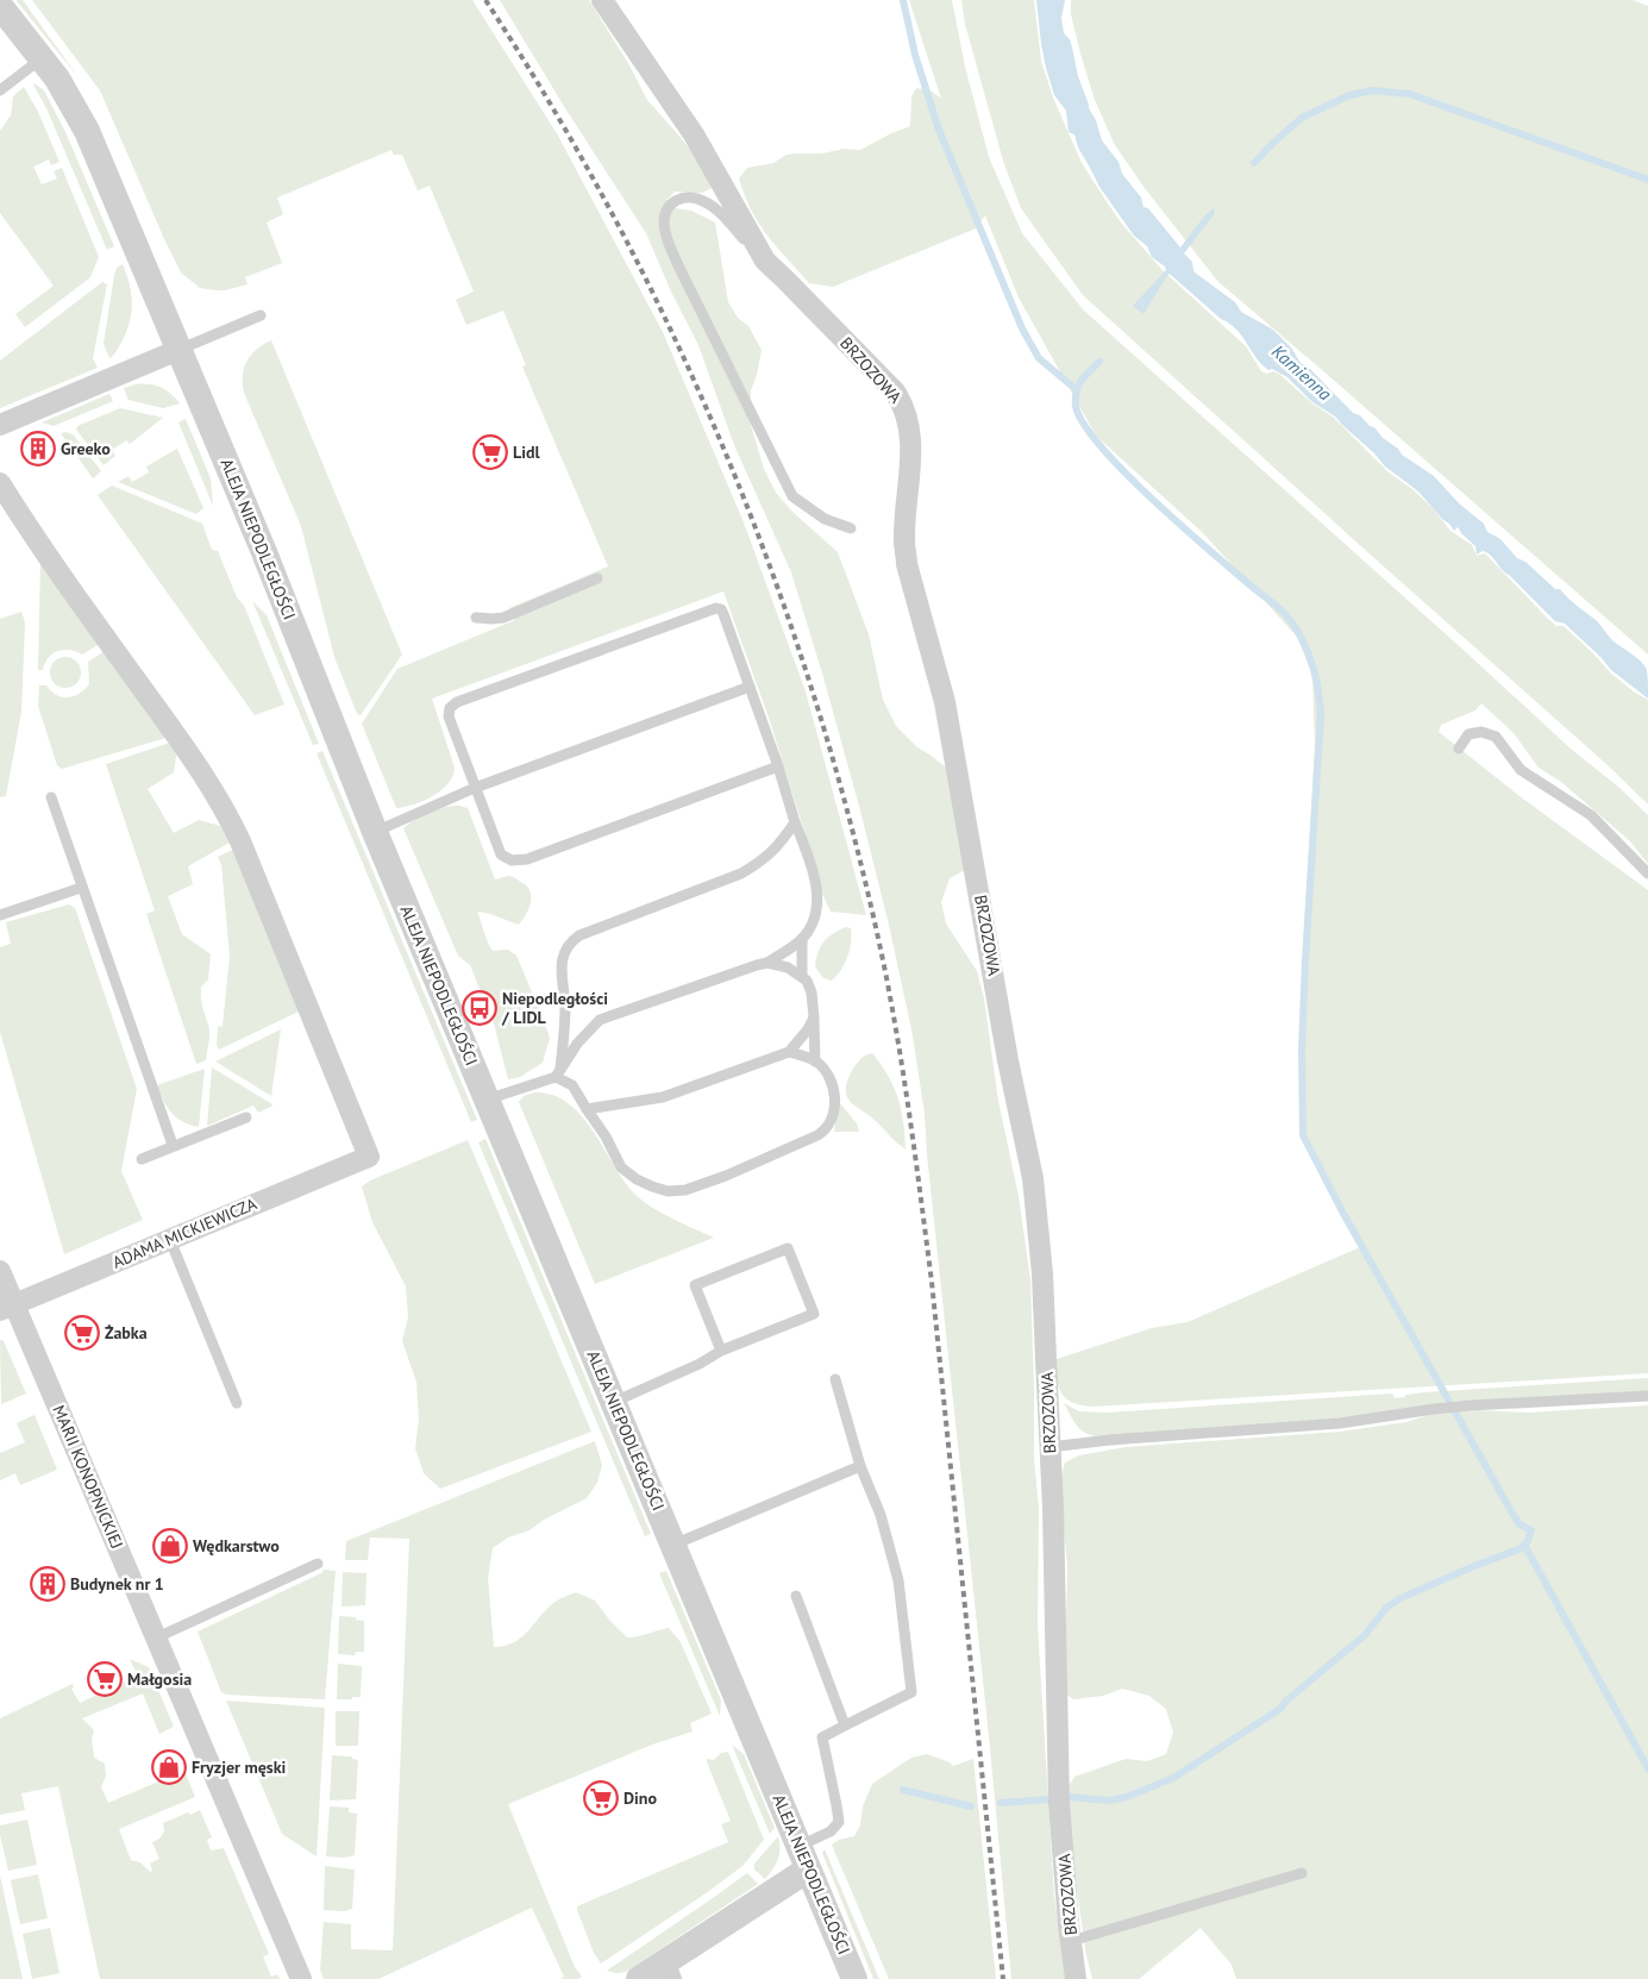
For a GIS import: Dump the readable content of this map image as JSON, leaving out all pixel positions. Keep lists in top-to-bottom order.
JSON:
{
  "streets": {
    "street": [
      "BRZOZOWA",
      "ALEJA NIEPODLEGŁOŚCI",
      "ADAMA MICKIEWICZA",
      "MARII KONOPNICKIEJ"
    ]
  },
  "crossings": [
    ["ADAMA MICKIEWICZA", "MARII KONOPNICKIEJ"]
  ],
  "water": ["Kamienna"],
  "places": {
    "building": ["Greeko", "Budynek nr 1"],
    "supermarket": [
      "Lidl",
      "Żabka",
      "Małgosia",
      "Dino"
    ],
    "bus stop": ["Niepodległości / LIDL"],
    "shop": ["Wędkarstwo", "Fryzjer męski"]
  }
}
